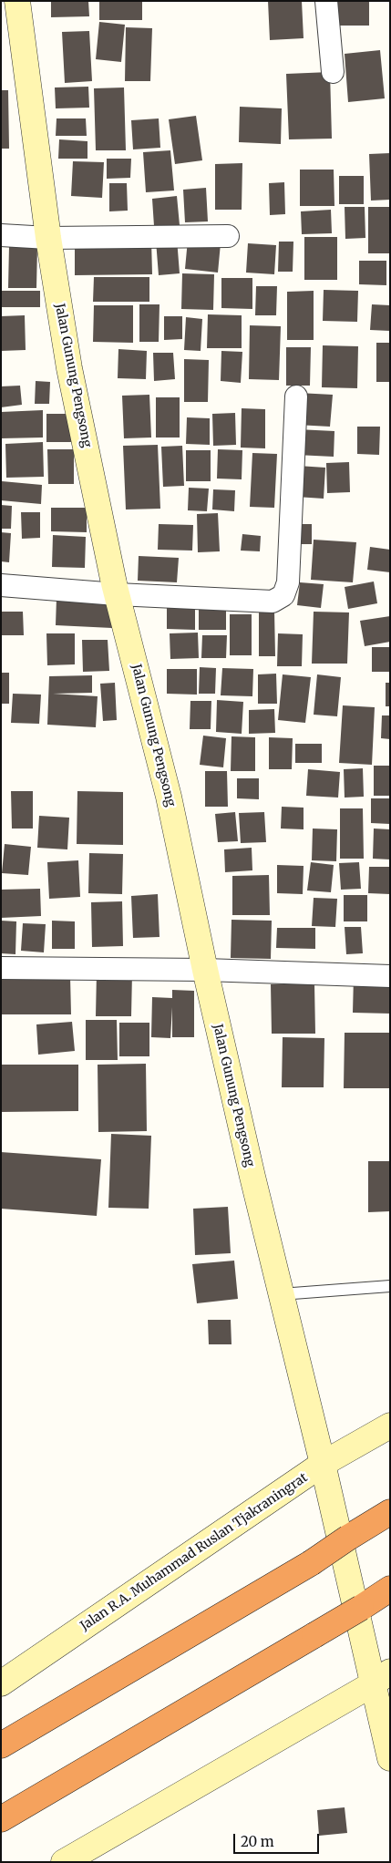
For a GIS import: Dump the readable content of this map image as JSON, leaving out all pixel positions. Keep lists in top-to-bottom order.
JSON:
{
  "streets": {
    "street": ["Jalan Gunung Pengsong", "Jalan R.A. Muhammad Ruslan Tjakraningrat"]
  },
  "crossings": [
    ["Jalan Gunung Pengsong", "Jalan R.A. Muhammad Ruslan Tjakraningrat"]
  ],
  "scale_bar": "20 m"
}
